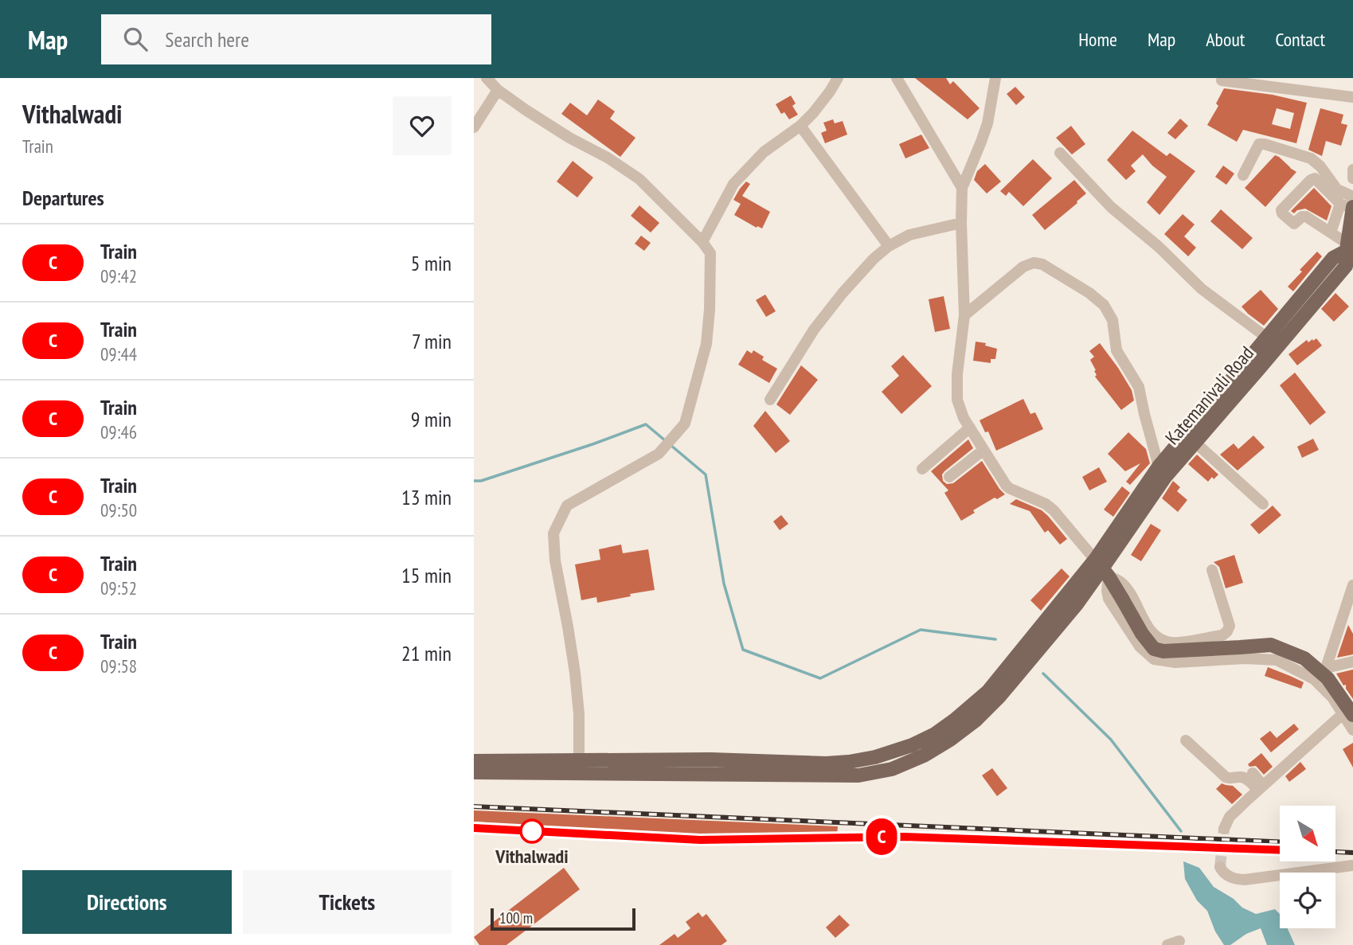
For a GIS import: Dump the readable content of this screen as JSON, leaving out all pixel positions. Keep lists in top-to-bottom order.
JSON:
{
  "streets": {
    "main road": ["Katemanivali Road"]
  },
  "places": ["Vithalwadi"],
  "scale_bar": "100 m",
  "north": "bottom right",
  "page": {
    "header": "Map",
    "search": "Search here",
    "nav": [
      "Home",
      "Map",
      "About",
      "Contact"
    ],
    "heading": [
      ["Vithalwadi", "Train"],
      "Departures"
    ],
    "on_map": "C",
    "list": [
      {
        "mark": "C",
        "name": "Train",
        "note": "09:42",
        "value": "5 min"
      },
      {
        "mark": "C",
        "name": "Train",
        "note": "09:44",
        "value": "7 min"
      },
      {
        "mark": "C",
        "name": "Train",
        "note": "09:46",
        "value": "9 min"
      },
      {
        "mark": "C",
        "name": "Train",
        "note": "09:50",
        "value": "13 min"
      },
      {
        "mark": "C",
        "name": "Train",
        "note": "09:52",
        "value": "15 min"
      },
      {
        "mark": "C",
        "name": "Train",
        "note": "09:58",
        "value": "21 min"
      }
    ],
    "buttons": ["Directions", "Tickets"],
    "scale": "100 m"
  }
}
